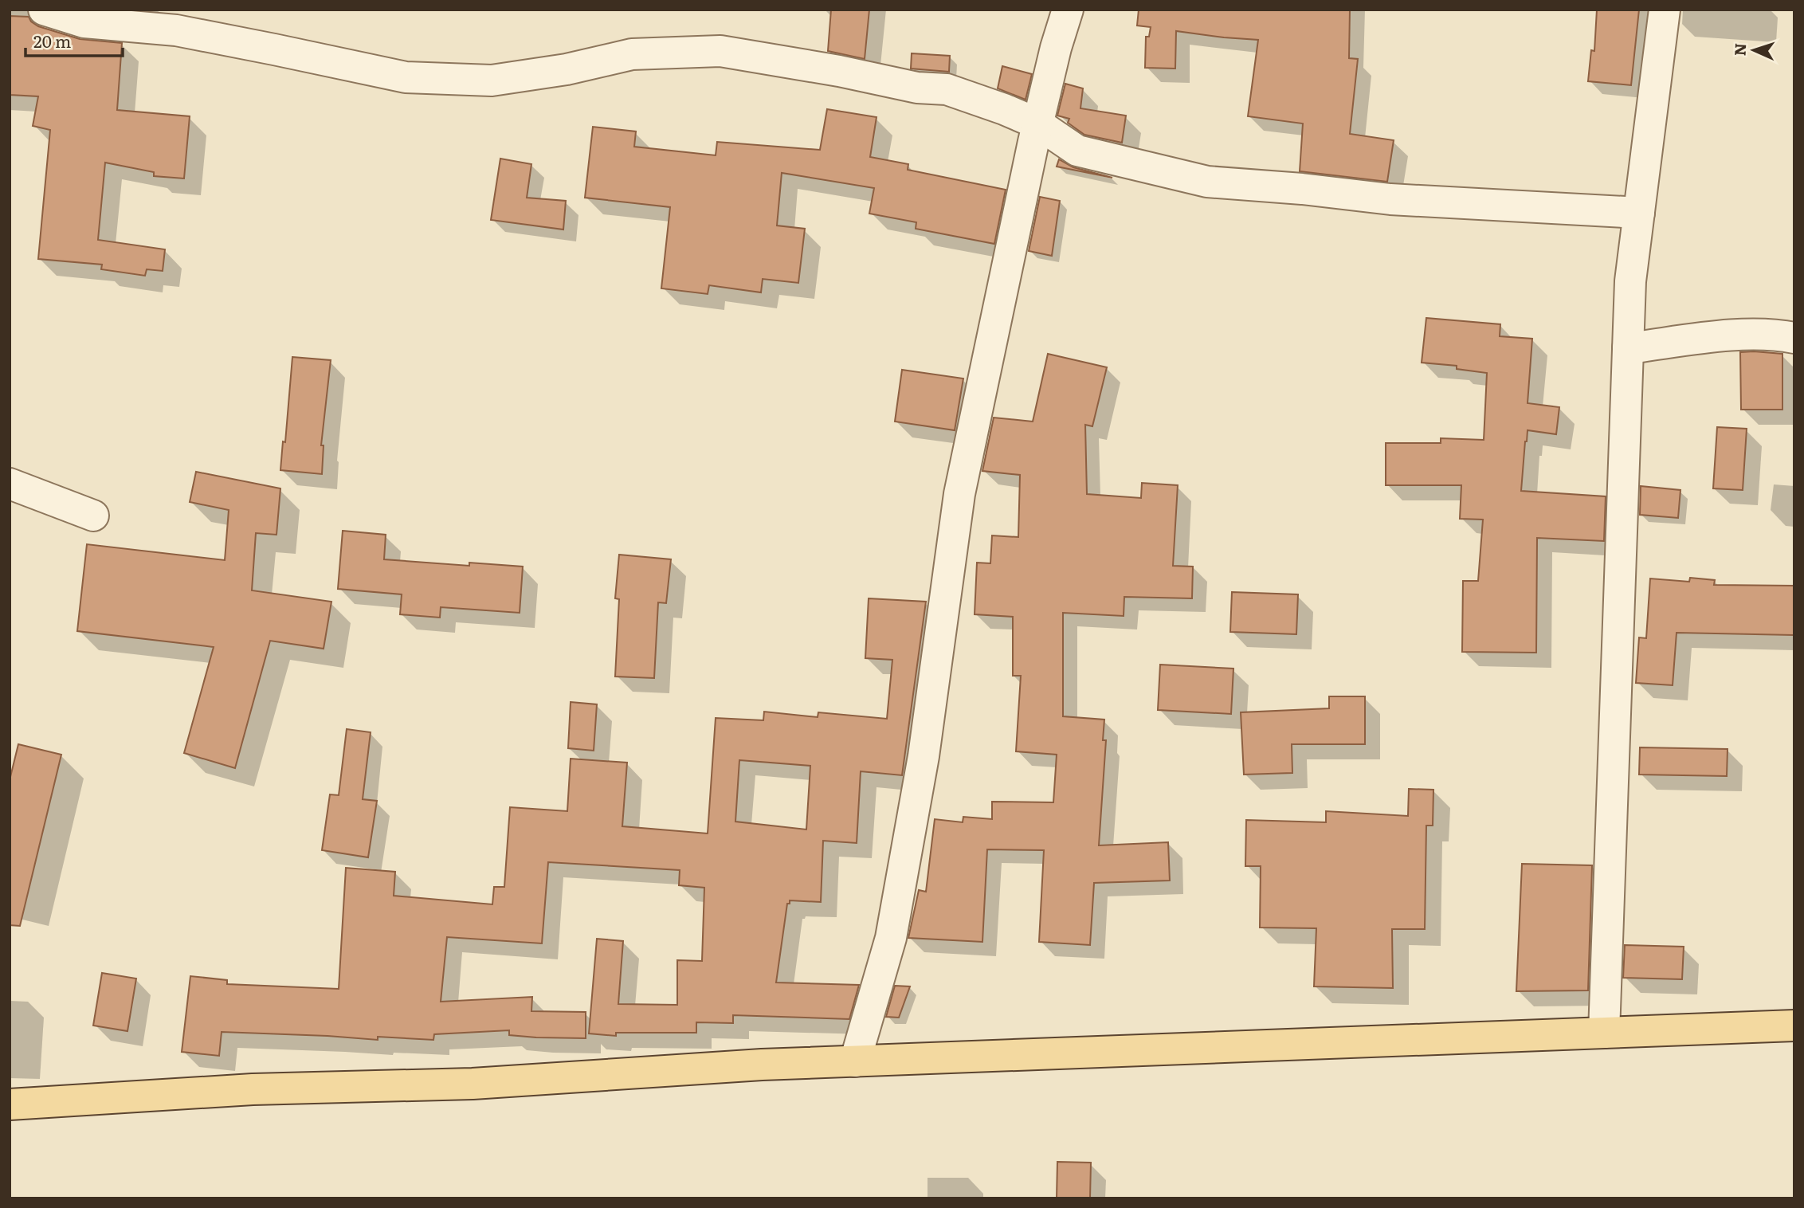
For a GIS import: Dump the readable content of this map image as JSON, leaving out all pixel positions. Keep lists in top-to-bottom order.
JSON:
{
  "scale_bar": "20 m",
  "north": "left"
}
